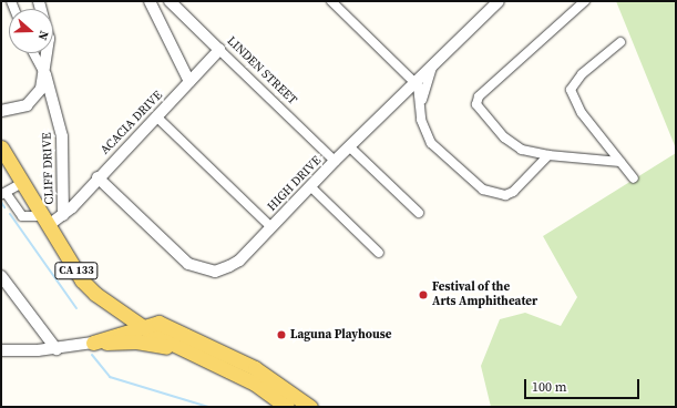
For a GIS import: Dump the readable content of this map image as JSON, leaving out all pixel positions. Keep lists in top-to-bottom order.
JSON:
{
  "streets": {
    "main road": ["CA 133"],
    "street": [
      "LINDEN STREET",
      "ACACIA DRIVE",
      "CLIFF DRIVE",
      "HIGH DRIVE"
    ]
  },
  "crossings": [
    ["LINDEN STREET", "ACACIA DRIVE"],
    ["LINDEN STREET", "HIGH DRIVE"],
    ["ACACIA DRIVE", "CLIFF DRIVE"],
    ["ACACIA DRIVE", "HIGH DRIVE"],
    ["CLIFF DRIVE", "CA 133"]
  ],
  "places": ["Festival of the Arts Amphitheater", "Laguna Playhouse"],
  "scale_bar": "100 m",
  "north": "right"
}
